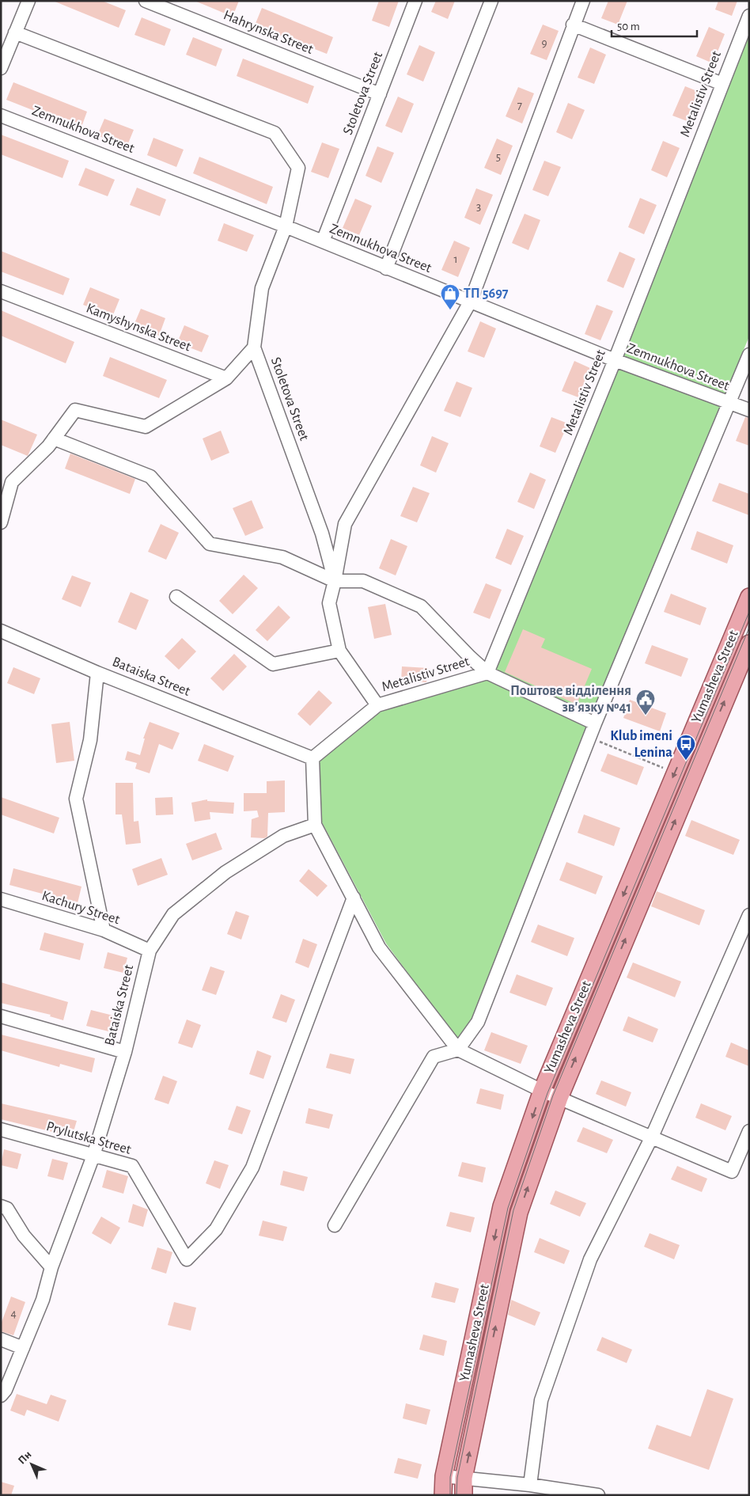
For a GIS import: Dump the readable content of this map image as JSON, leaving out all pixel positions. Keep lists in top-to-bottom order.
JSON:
{
  "streets": {
    "main road": ["Yumasheva Street"],
    "street": [
      "Hahrynska Street",
      "Stoletova Street",
      "Metalistiv Street",
      "Zemnukhova Street",
      "Kamyshynska Street",
      "Bataiska Street",
      "Kachury Street",
      "Prylutska Street"
    ]
  },
  "crossings": [
    ["Hahrynska Street", "Stoletova Street"],
    ["Stoletova Street", "Metalistiv Street"],
    ["Stoletova Street", "Zemnukhova Street"],
    ["Metalistiv Street", "Zemnukhova Street"],
    ["Metalistiv Street", "Bataiska Street"],
    ["Bataiska Street", "Kachury Street"],
    ["Bataiska Street", "Prylutska Street"]
  ],
  "places": {
    "shop": ["ТП 5697"],
    "public building": ["Поштове відділення зв'язку №41"],
    "bus stop": ["Klub imeni Lenina"]
  },
  "house_numbers": [
    "9",
    "7",
    "5",
    "3",
    "1",
    "4"
  ],
  "scale_bar": "50 m",
  "north": "top left"
}
